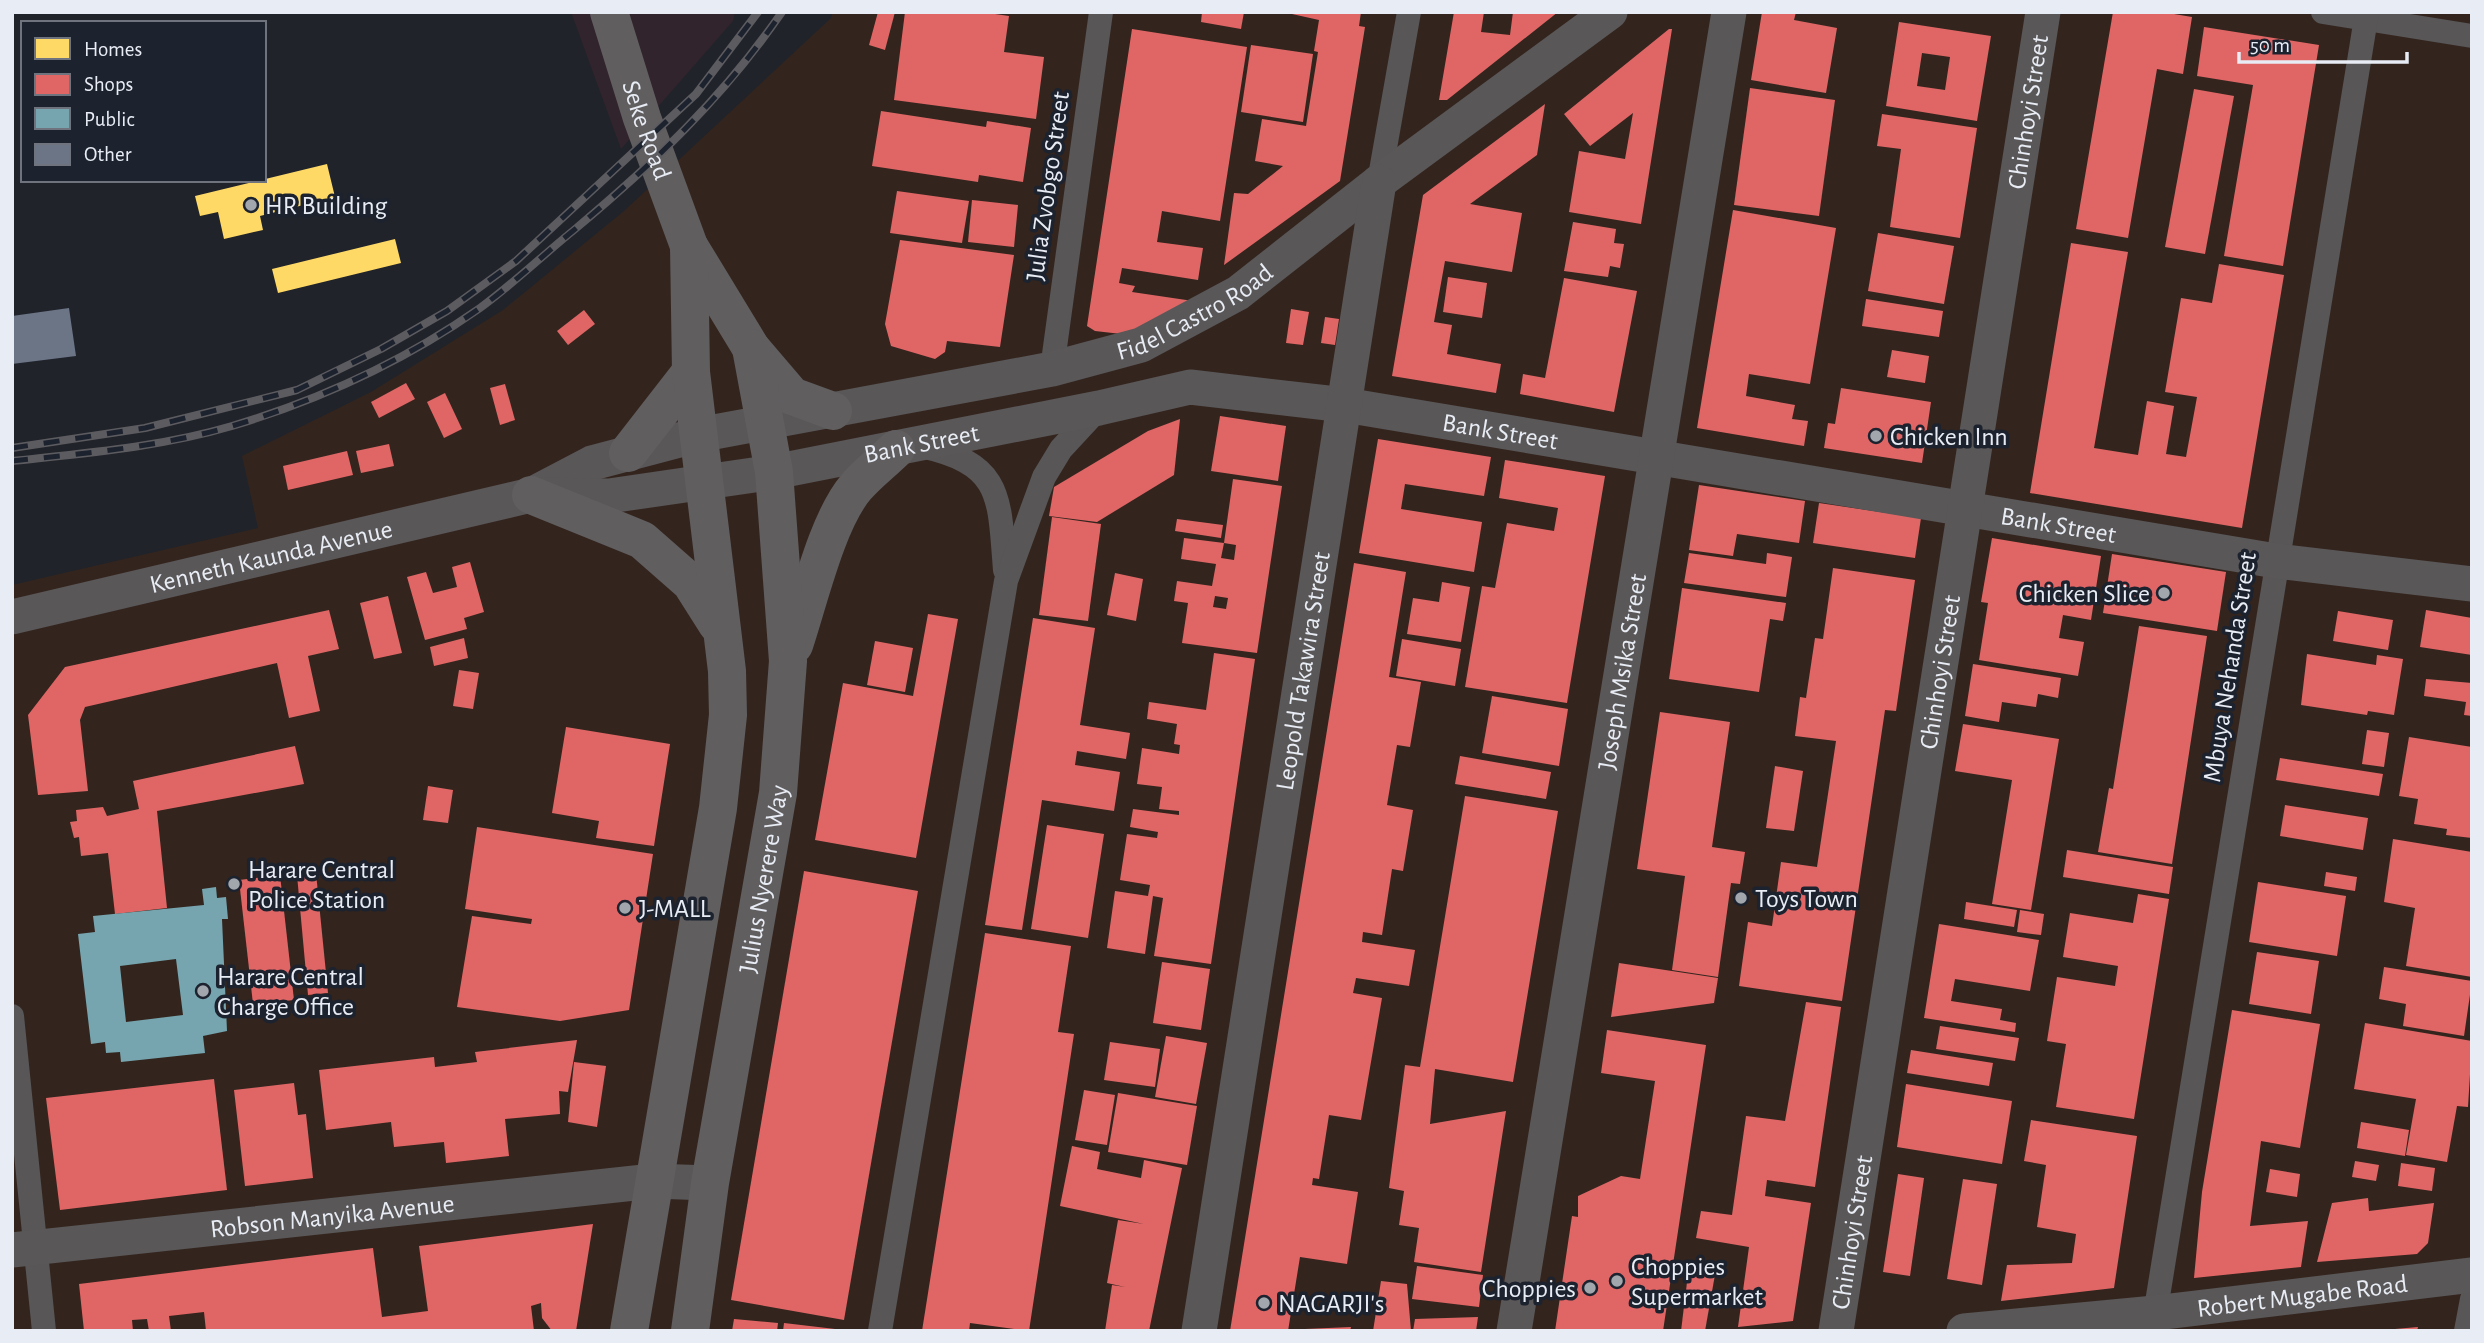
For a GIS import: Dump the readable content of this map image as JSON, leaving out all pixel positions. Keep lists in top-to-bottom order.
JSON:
{
  "streets": {
    "main road": [
      "Chinhoyi Street",
      "Seke Road",
      "Fidel Castro Road",
      "Bank Street",
      "Kenneth Kaunda Avenue",
      "Leopold Takawira Street",
      "Joseph Msika Street",
      "Julius Nyerere Way",
      "Robson Manyika Avenue",
      "Robert Mugabe Road"
    ],
    "street": ["Julia Zvobgo Street", "Mbuya Nehanda Street"]
  },
  "crossings": [
    ["Chinhoyi Street", "Bank Street"],
    ["Seke Road", "Julius Nyerere Way"],
    ["Julia Zvobgo Street", "Fidel Castro Road"],
    ["Fidel Castro Road", "Bank Street"],
    ["Fidel Castro Road", "Kenneth Kaunda Avenue"],
    ["Fidel Castro Road", "Leopold Takawira Street"],
    ["Fidel Castro Road", "Julius Nyerere Way"],
    ["Bank Street", "Kenneth Kaunda Avenue"],
    ["Bank Street", "Mbuya Nehanda Street"],
    ["Bank Street", "Leopold Takawira Street"],
    ["Bank Street", "Joseph Msika Street"],
    ["Bank Street", "Julius Nyerere Way"],
    ["Mbuya Nehanda Street", "Robert Mugabe Road"],
    ["Julius Nyerere Way", "Robson Manyika Avenue"]
  ],
  "places": [
    "HR Building",
    "Chicken Inn",
    "Chicken Slice",
    "Harare Central Police Station",
    "Toys Town",
    "J-MALL",
    "Harare Central Charge Office",
    "Choppies Supermarket",
    "Choppies",
    "NAGARJI's"
  ],
  "legend": [
    "Homes",
    "Shops",
    "Public",
    "Other"
  ],
  "scale_bar": "50 m"
}
